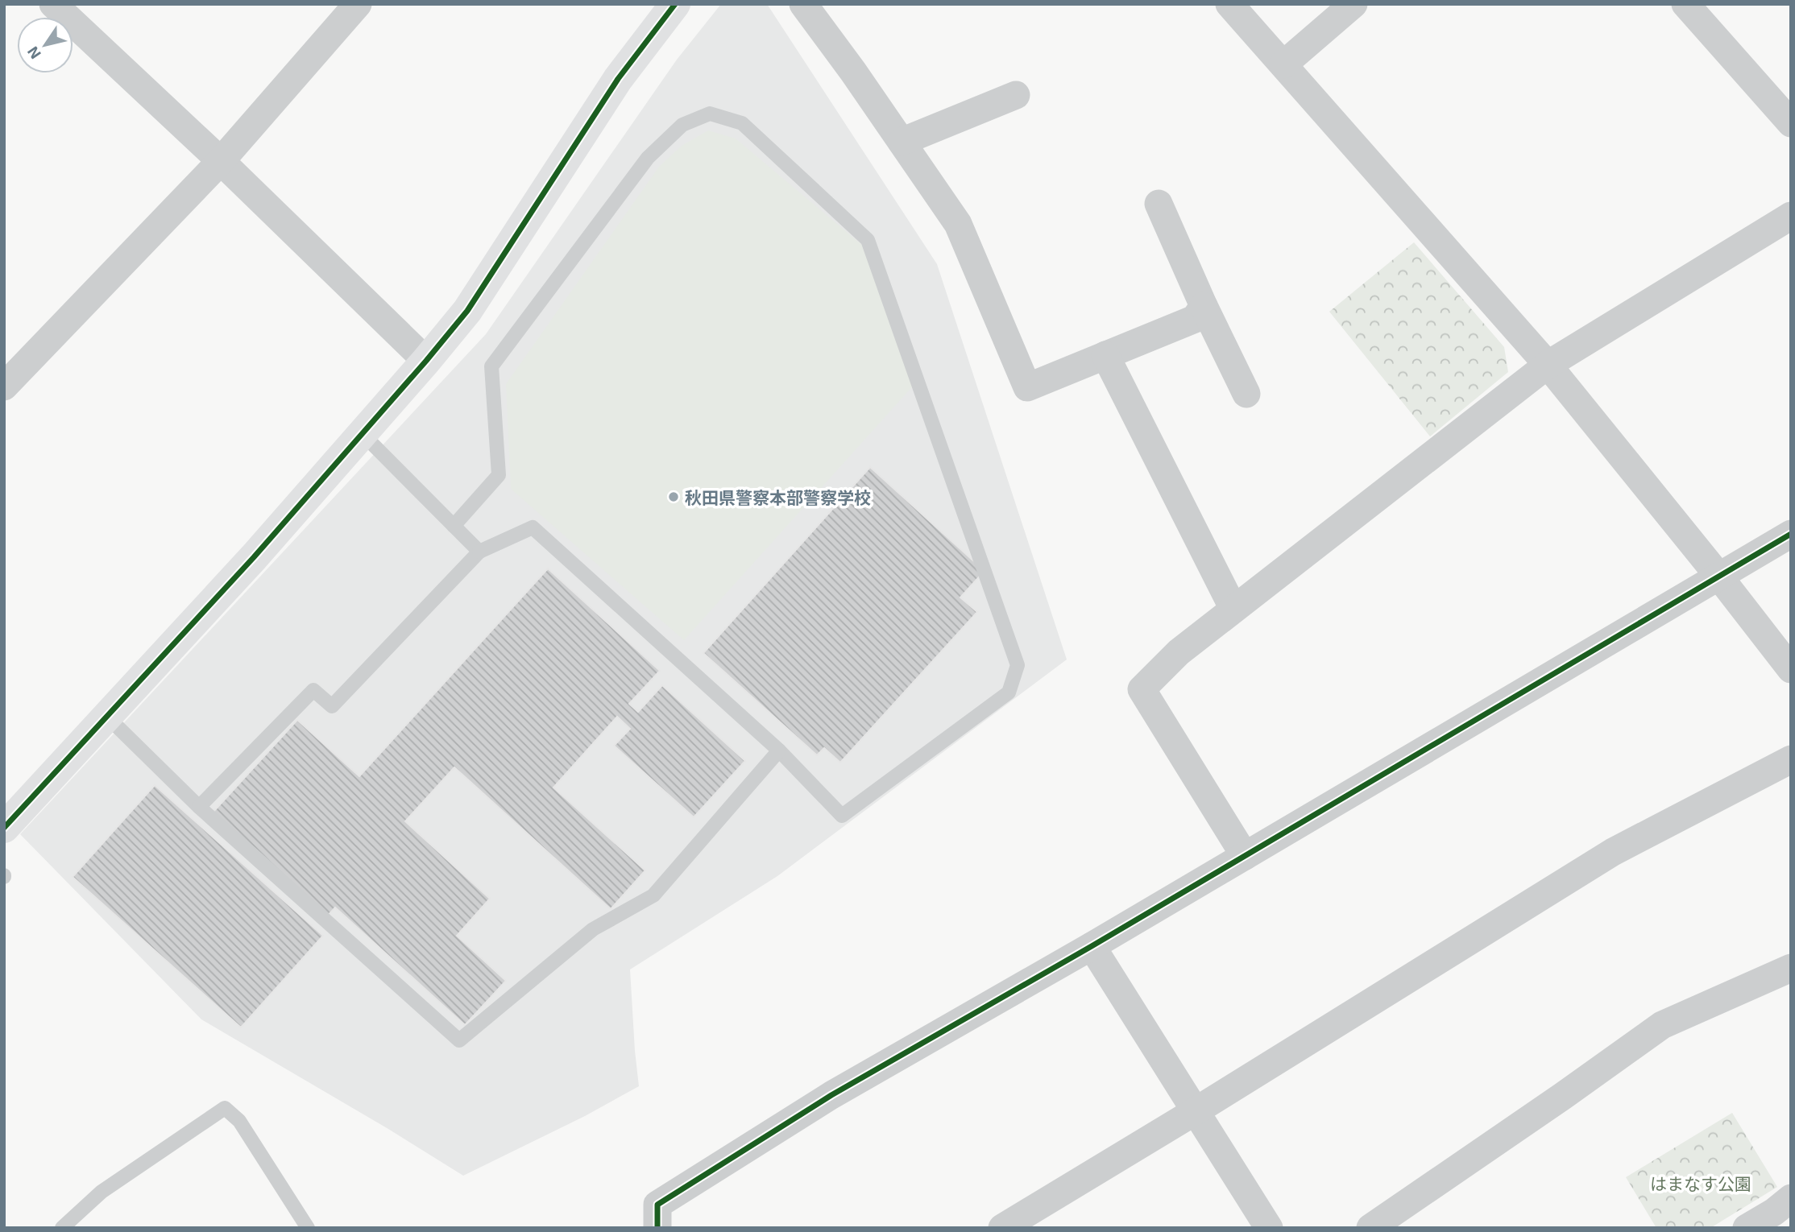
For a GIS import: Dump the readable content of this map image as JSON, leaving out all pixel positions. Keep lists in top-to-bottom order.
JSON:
{
  "parks": ["はまなす公園"],
  "places": ["秋田県警察本部警察学校"],
  "north": "bottom left"
}
